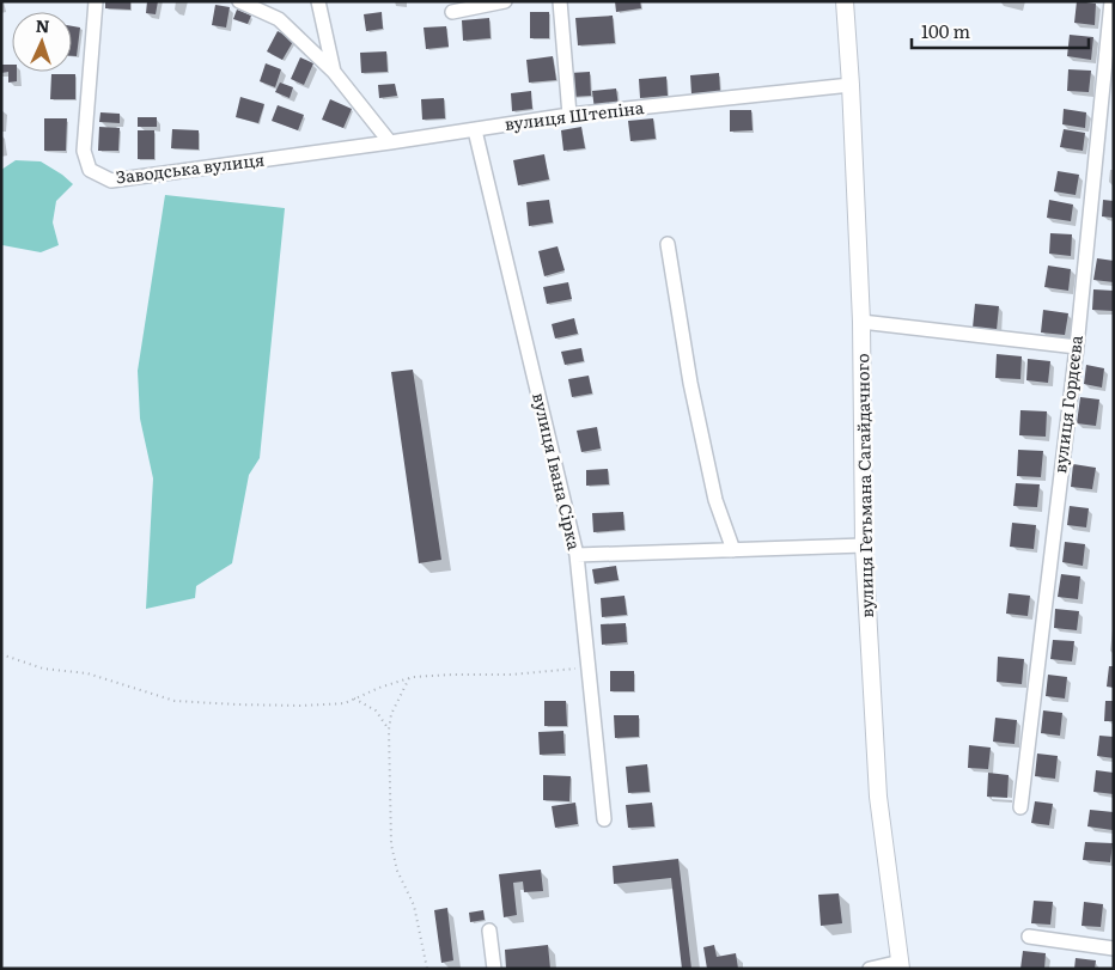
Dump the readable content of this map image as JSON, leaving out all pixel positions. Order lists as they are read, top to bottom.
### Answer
{
  "streets": {
    "main road": ["вулиця Гетьмана Сагайдачного"],
    "street": [
      "вулиця Штепіна",
      "Заводська вулиця",
      "вулиця Гордєєва",
      "вулиця Івана Сірка"
    ]
  },
  "crossings": [
    ["вулиця Штепіна", "Заводська вулиця"],
    ["вулиця Штепіна", "вулиця Івана Сірка"],
    ["вулиця Штепіна", "вулиця Гетьмана Сагайдачного"]
  ],
  "scale_bar": "100 m",
  "north": "top"
}
